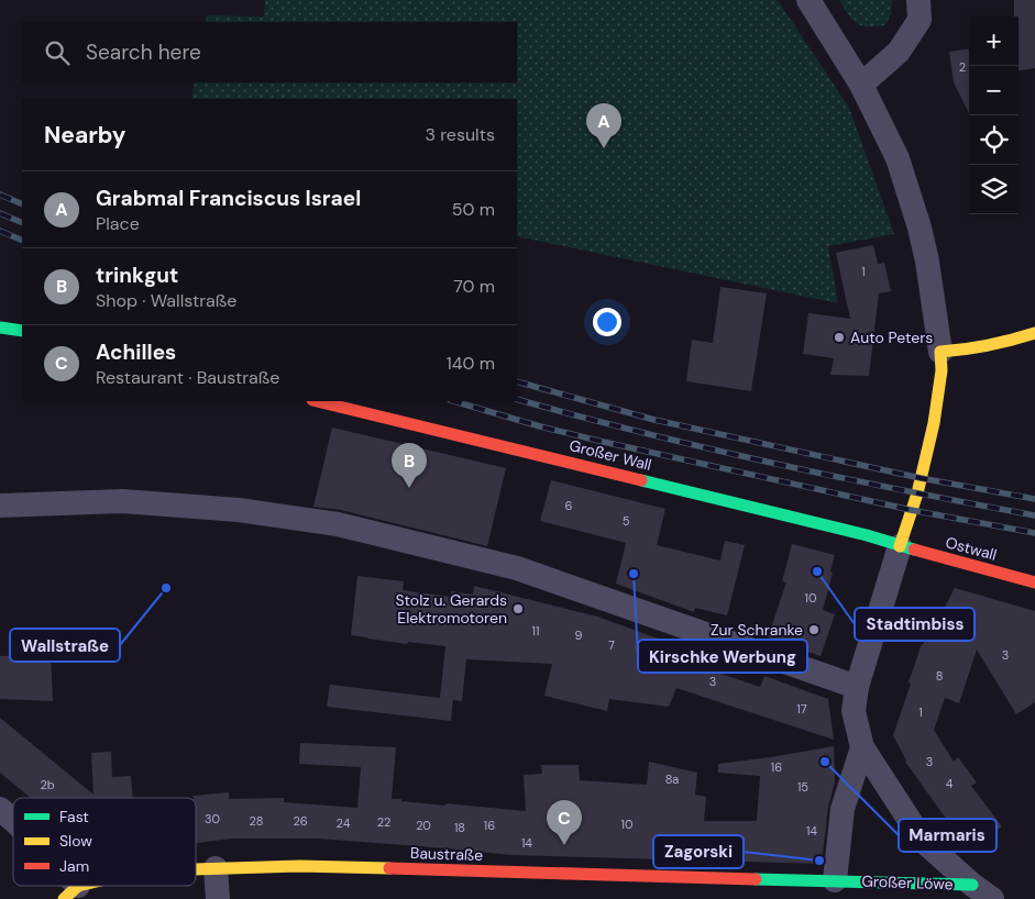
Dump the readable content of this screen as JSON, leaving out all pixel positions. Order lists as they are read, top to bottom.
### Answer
{
  "streets": {
    "street": [
      "Großer Wall",
      "Ostwall",
      "Baustraße",
      "Großer Löwe"
    ]
  },
  "crossings": [
    ["Großer Wall", "Ostwall"],
    ["Großer Wall", "Großer Löwe"],
    ["Ostwall", "Großer Löwe"],
    ["Baustraße", "Großer Löwe"]
  ],
  "places": [
    "Auto Peters",
    "Stadtimbiss",
    "Kirschke Werbung",
    "Wallstraße",
    "Stolz u. Gerards Elektromotoren",
    "Zur Schranke",
    "Marmaris",
    "Zagorski"
  ],
  "house_numbers": [
    "2",
    "1",
    "6",
    "5",
    "10",
    "11",
    "9",
    "7",
    "3",
    "8",
    "3",
    "17",
    "1",
    "3",
    "16",
    "8a",
    "4",
    "2b",
    "15",
    "30",
    "28",
    "26",
    "22",
    "24",
    "10",
    "20",
    "16",
    "18",
    "14",
    "14"
  ],
  "legend": ["Fast", "Slow", "Jam"],
  "page": {
    "map_buttons": ["+", "−"],
    "search": "Search here",
    "heading": ["Nearby", "3 results"],
    "pins": ["A", "B", "C"],
    "list": [
      {
        "mark": "A",
        "name": "Grabmal Franciscus Israel",
        "note": "Place",
        "value": "50 m"
      },
      {
        "mark": "B",
        "name": "trinkgut",
        "note": "Shop · Wallstraße",
        "value": "70 m"
      },
      {
        "mark": "C",
        "name": "Achilles",
        "note": "Restaurant · Baustraße",
        "value": "140 m"
      }
    ]
  }
}
